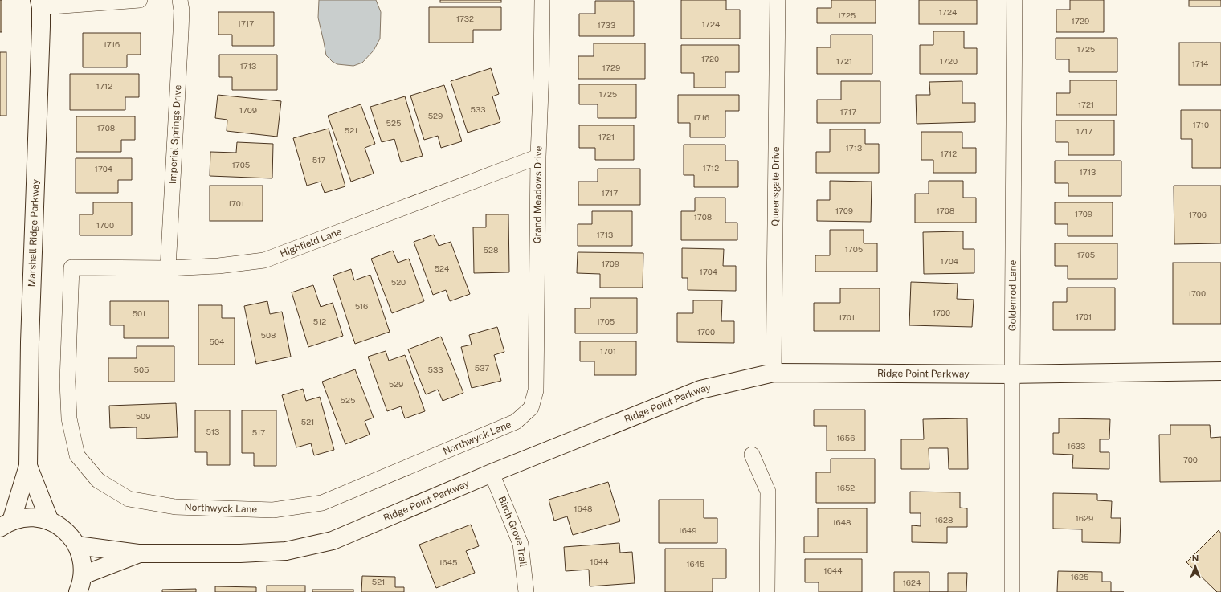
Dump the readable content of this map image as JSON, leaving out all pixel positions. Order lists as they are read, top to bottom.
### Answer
{
  "streets": {
    "street": [
      "Imperial Springs Drive",
      "Queensgate Drive",
      "Grand Meadows Drive",
      "Marshall Ridge Parkway",
      "Highfield Lane",
      "Goldenrod Lane",
      "Ridge Point Parkway",
      "Northwyck Lane",
      "Birch Grove Trail"
    ]
  },
  "crossings": [
    ["Imperial Springs Drive", "Highfield Lane"],
    ["Queensgate Drive", "Ridge Point Parkway"],
    ["Grand Meadows Drive", "Highfield Lane"],
    ["Grand Meadows Drive", "Northwyck Lane"],
    ["Highfield Lane", "Northwyck Lane"],
    ["Goldenrod Lane", "Ridge Point Parkway"],
    ["Ridge Point Parkway", "Birch Grove Trail"]
  ],
  "house_numbers": [
    "1724",
    "1725",
    "1732",
    "1729",
    "1717",
    "1724",
    "1733",
    "1716",
    "1725",
    "1720",
    "1721",
    "1720",
    "1714",
    "1713",
    "1729",
    "1712",
    "1725",
    "1721",
    "533",
    "1709",
    "1717",
    "529",
    "1716",
    "525",
    "1710",
    "1708",
    "521",
    "1717",
    "1721",
    "1713",
    "1712",
    "517",
    "1705",
    "1712",
    "1704",
    "1713",
    "1717",
    "1701",
    "1709",
    "1708",
    "1709",
    "1706",
    "1708",
    "1700",
    "1713",
    "1705",
    "528",
    "1705",
    "1704",
    "1709",
    "524",
    "1704",
    "520",
    "1700",
    "516",
    "1700",
    "501",
    "1701",
    "1701",
    "512",
    "1705",
    "1700",
    "508",
    "504",
    "1701",
    "537",
    "505",
    "533",
    "529",
    "525",
    "509",
    "521",
    "513",
    "517",
    "1656",
    "1633",
    "700",
    "1652",
    "1648",
    "1629",
    "1628",
    "1648",
    "1649",
    "1644",
    "1645",
    "1645",
    "1644",
    "1625",
    "521",
    "1624"
  ],
  "north": "top"
}
